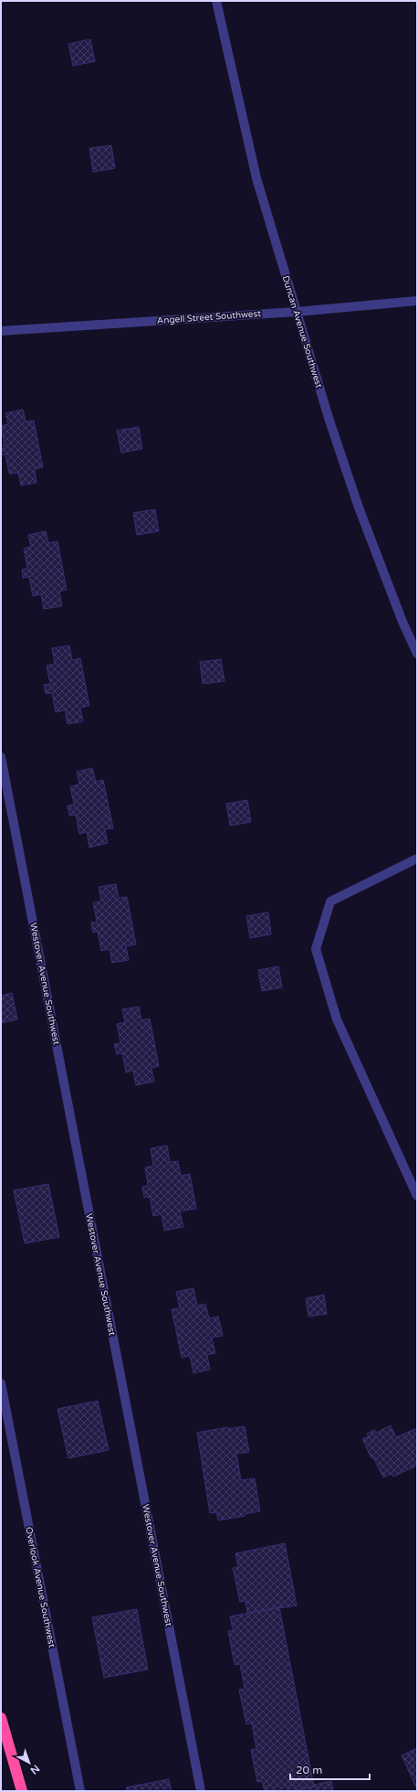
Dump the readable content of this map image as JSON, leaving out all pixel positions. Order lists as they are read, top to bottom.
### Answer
{
  "streets": {
    "street": [
      "Angell Street Southwest",
      "Duncan Avenue Southwest",
      "Westover Avenue Southwest",
      "Overlook Avenue Southwest"
    ]
  },
  "crossings": [
    ["Angell Street Southwest", "Duncan Avenue Southwest"]
  ],
  "scale_bar": "20 m",
  "north": "bottom right"
}
